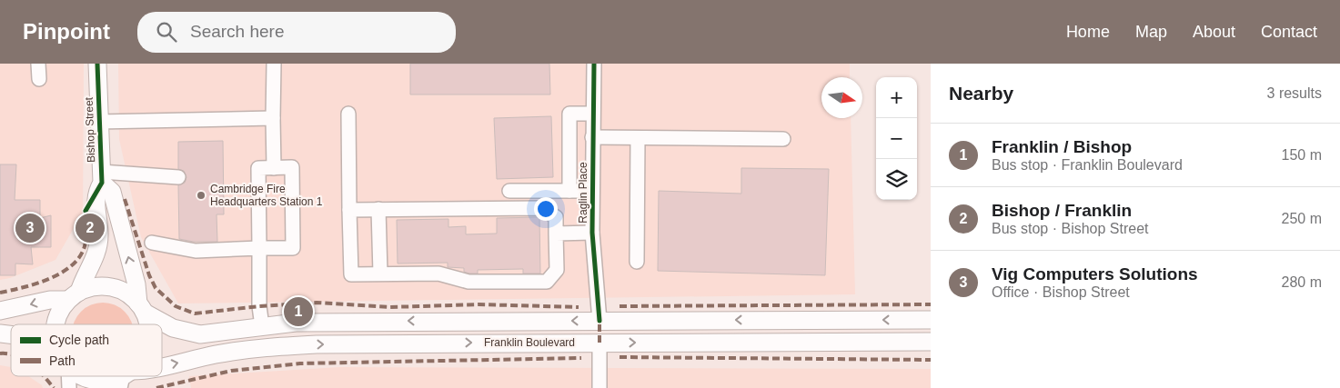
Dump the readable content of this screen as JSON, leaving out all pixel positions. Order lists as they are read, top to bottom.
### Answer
{
  "streets": {
    "main road": ["Bishop Street", "Franklin Boulevard"],
    "street": ["Raglin Place"]
  },
  "crossings": [
    ["Raglin Place", "Franklin Boulevard"]
  ],
  "places": ["Cambridge Fire Headquarters Station 1"],
  "legend": ["Cycle path", "Path"],
  "north": "right",
  "page": {
    "header": "Pinpoint",
    "search": "Search here",
    "nav": [
      "Home",
      "Map",
      "About",
      "Contact"
    ],
    "heading": ["Nearby", "3 results"],
    "map_buttons": ["+", "−"],
    "list": [
      {
        "mark": "1",
        "name": "Franklin / Bishop",
        "note": "Bus stop · Franklin Boulevard",
        "value": "150 m"
      },
      {
        "mark": "2",
        "name": "Bishop / Franklin",
        "note": "Bus stop · Bishop Street",
        "value": "250 m"
      },
      {
        "mark": "3",
        "name": "Vig Computers Solutions",
        "note": "Office · Bishop Street",
        "value": "280 m"
      }
    ],
    "pins": ["2", "3", "1"]
  }
}
